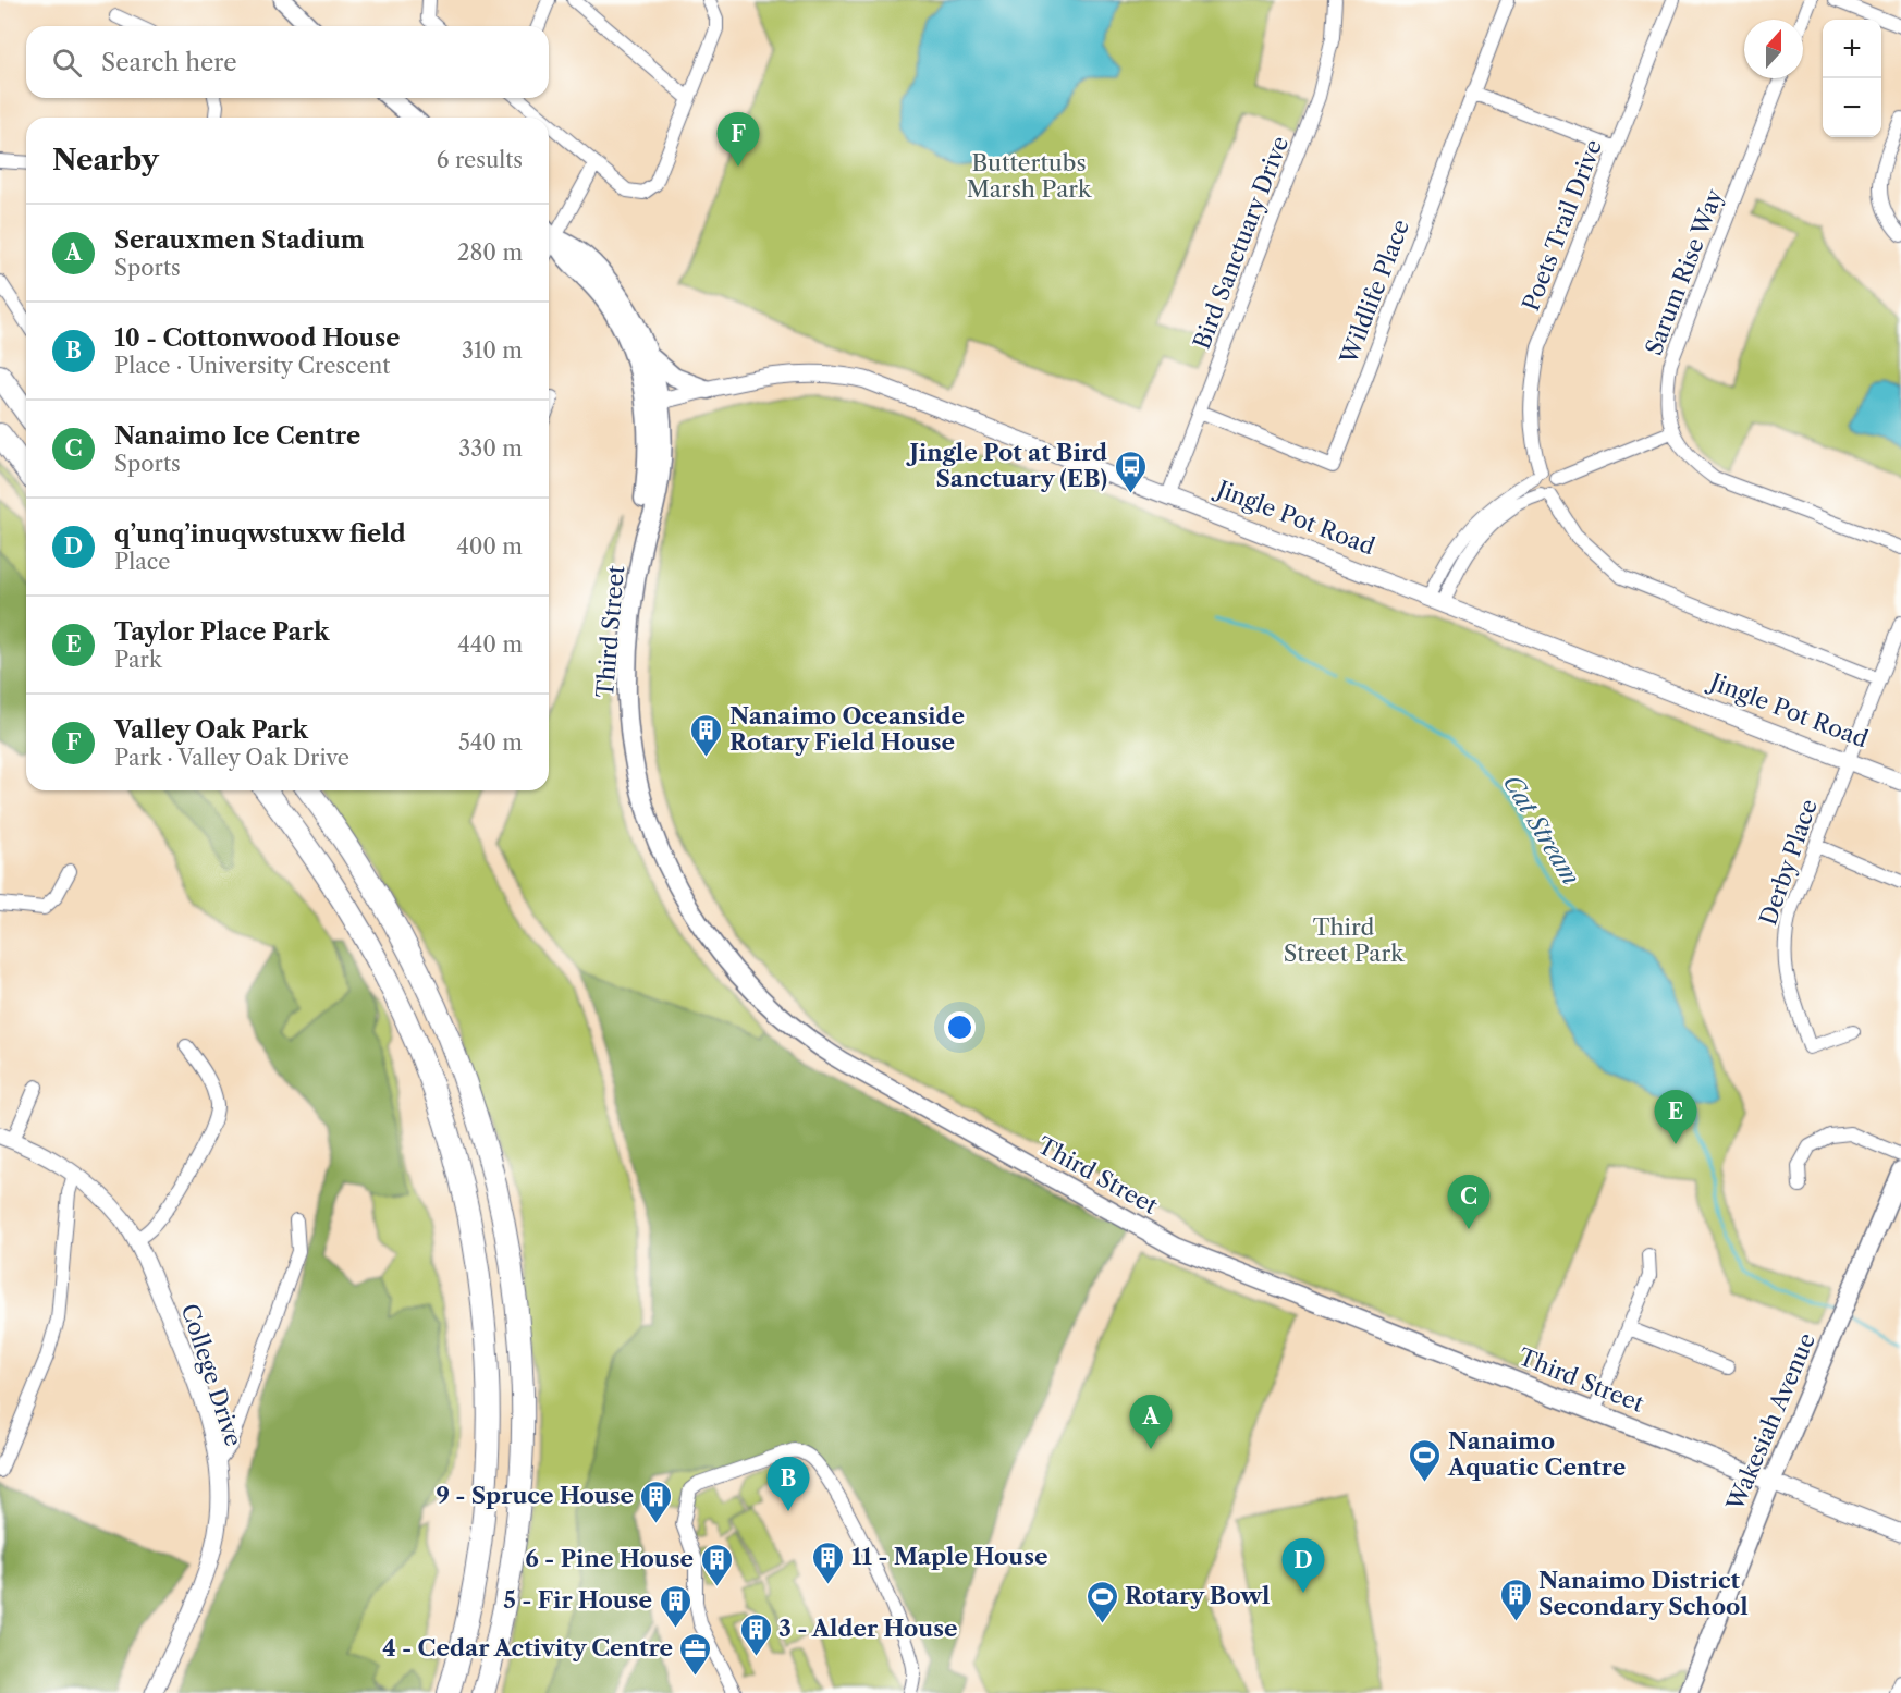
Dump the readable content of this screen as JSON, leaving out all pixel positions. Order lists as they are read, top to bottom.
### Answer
{
  "streets": {
    "main road": ["Third Street", "Wakesiah Avenue"],
    "street": [
      "Poets Trail Drive",
      "Bird Sanctuary Drive",
      "Sarum Rise Way",
      "Wildlife Place",
      "Jingle Pot Road",
      "Derby Place",
      "College Drive"
    ]
  },
  "crossings": [
    ["Bird Sanctuary Drive", "Wildlife Place"],
    ["Bird Sanctuary Drive", "Jingle Pot Road"],
    ["Jingle Pot Road", "Third Street"],
    ["Jingle Pot Road", "Derby Place"],
    ["Third Street", "Wakesiah Avenue"]
  ],
  "water": ["Cat Stream"],
  "parks": ["Buttertubs Marsh Park", "Third Street Park"],
  "places": {
    "bus stop": ["Jingle Pot at Bird Sanctuary (EB)"],
    "building": [
      "Nanaimo Oceanside Rotary Field House",
      "9 - Spruce House",
      "11 - Maple House",
      "6 - Pine House",
      "Nanaimo District Secondary School",
      "5 - Fir House",
      "3 - Alder House"
    ],
    "sports": ["Nanaimo Aquatic Centre", "Rotary Bowl"],
    "office": ["4 - Cedar Activity Centre"]
  },
  "north": "top",
  "page": {
    "map_buttons": ["+", "−"],
    "search": "Search here",
    "pins": [
      "F",
      "E",
      "C",
      "A",
      "B",
      "D"
    ],
    "heading": ["Nearby", "6 results"],
    "list": [
      {
        "mark": "A",
        "name": "Serauxmen Stadium",
        "note": "Sports",
        "value": "280 m"
      },
      {
        "mark": "B",
        "name": "10 - Cottonwood House",
        "note": "Place · University Crescent",
        "value": "310 m"
      },
      {
        "mark": "C",
        "name": "Nanaimo Ice Centre",
        "note": "Sports",
        "value": "330 m"
      },
      {
        "mark": "D",
        "name": "q’unq’inuqwstuxw field",
        "note": "Place",
        "value": "400 m"
      },
      {
        "mark": "E",
        "name": "Taylor Place Park",
        "note": "Park",
        "value": "440 m"
      },
      {
        "mark": "F",
        "name": "Valley Oak Park",
        "note": "Park · Valley Oak Drive",
        "value": "540 m"
      }
    ]
  }
}
